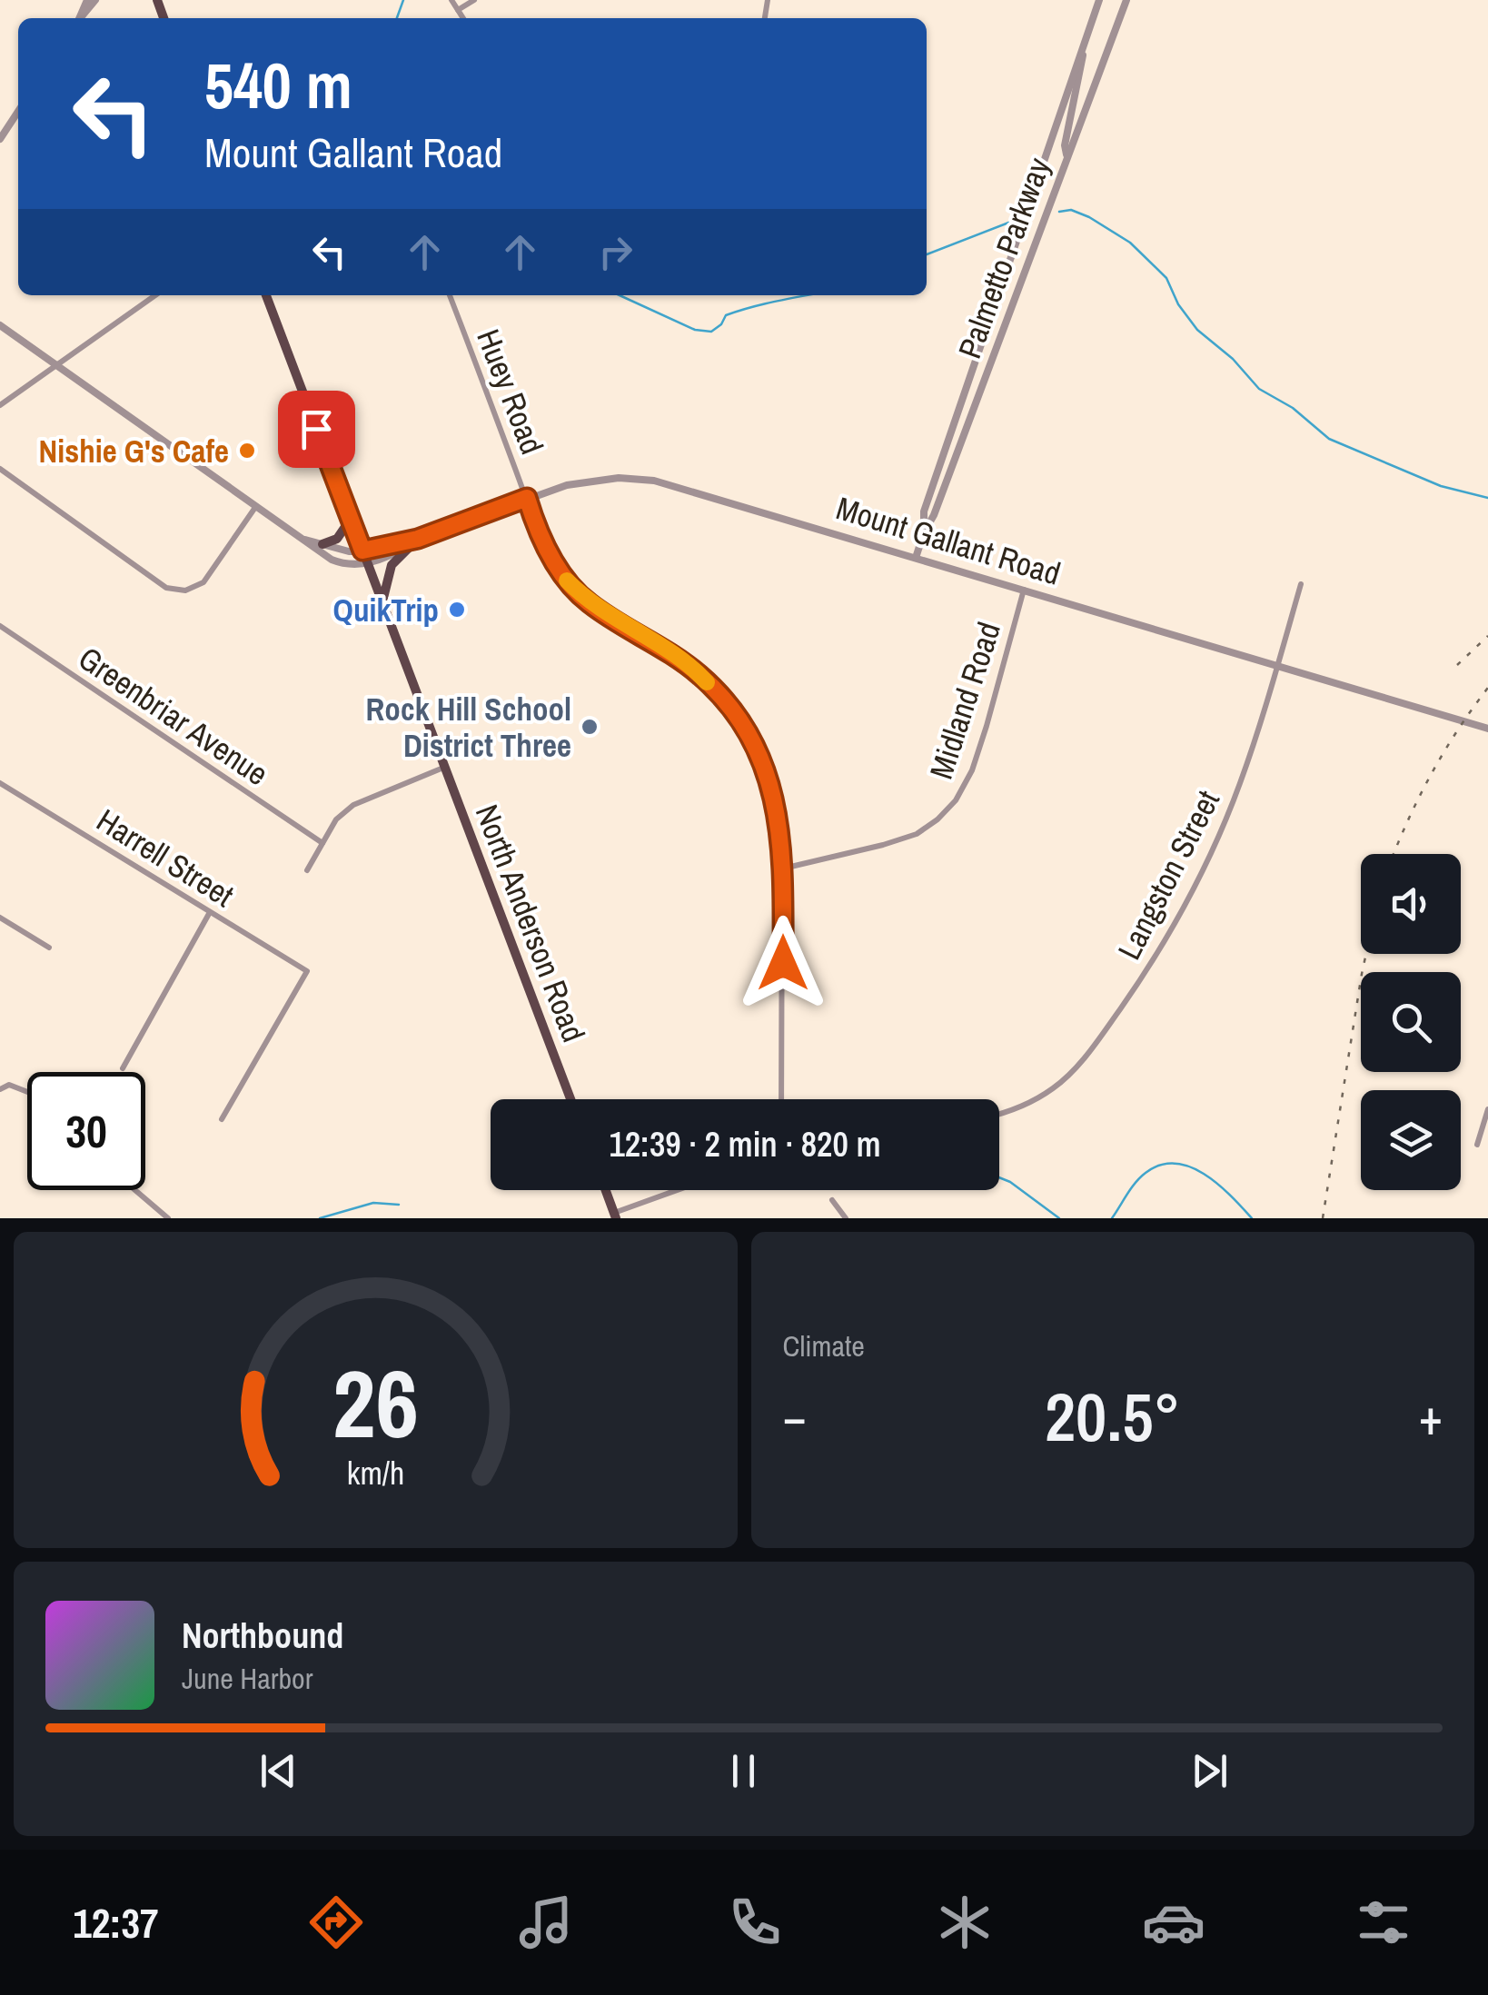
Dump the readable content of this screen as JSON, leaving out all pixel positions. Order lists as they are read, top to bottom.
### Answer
{
  "streets": {
    "main road": ["North Anderson Road"],
    "street": [
      "Palmetto Parkway",
      "Huey Road",
      "Mount Gallant Road",
      "Midland Road",
      "Greenbriar Avenue",
      "Harrell Street",
      "Langston Street"
    ]
  },
  "crossings": [
    ["Palmetto Parkway", "Mount Gallant Road"],
    ["Huey Road", "Mount Gallant Road"],
    ["Huey Road", "Midland Road"],
    ["Mount Gallant Road", "Midland Road"],
    ["Mount Gallant Road", "Langston Street"],
    ["Mount Gallant Road", "North Anderson Road"]
  ],
  "places": ["Nishie G's Cafe", "QuikTrip", "Rock Hill School District Three"],
  "page": {
    "turn": ["540 m", "Mount Gallant Road"],
    "limit": "30",
    "trip": "12:39 · 2 min · 820 m",
    "tile": "Climate",
    "heat": ["−", "20.5°", "+"],
    "song": ["Northbound", "June Harbor"],
    "tabs": "12:37",
    "gauge": ["26", "km/h"]
  }
}
